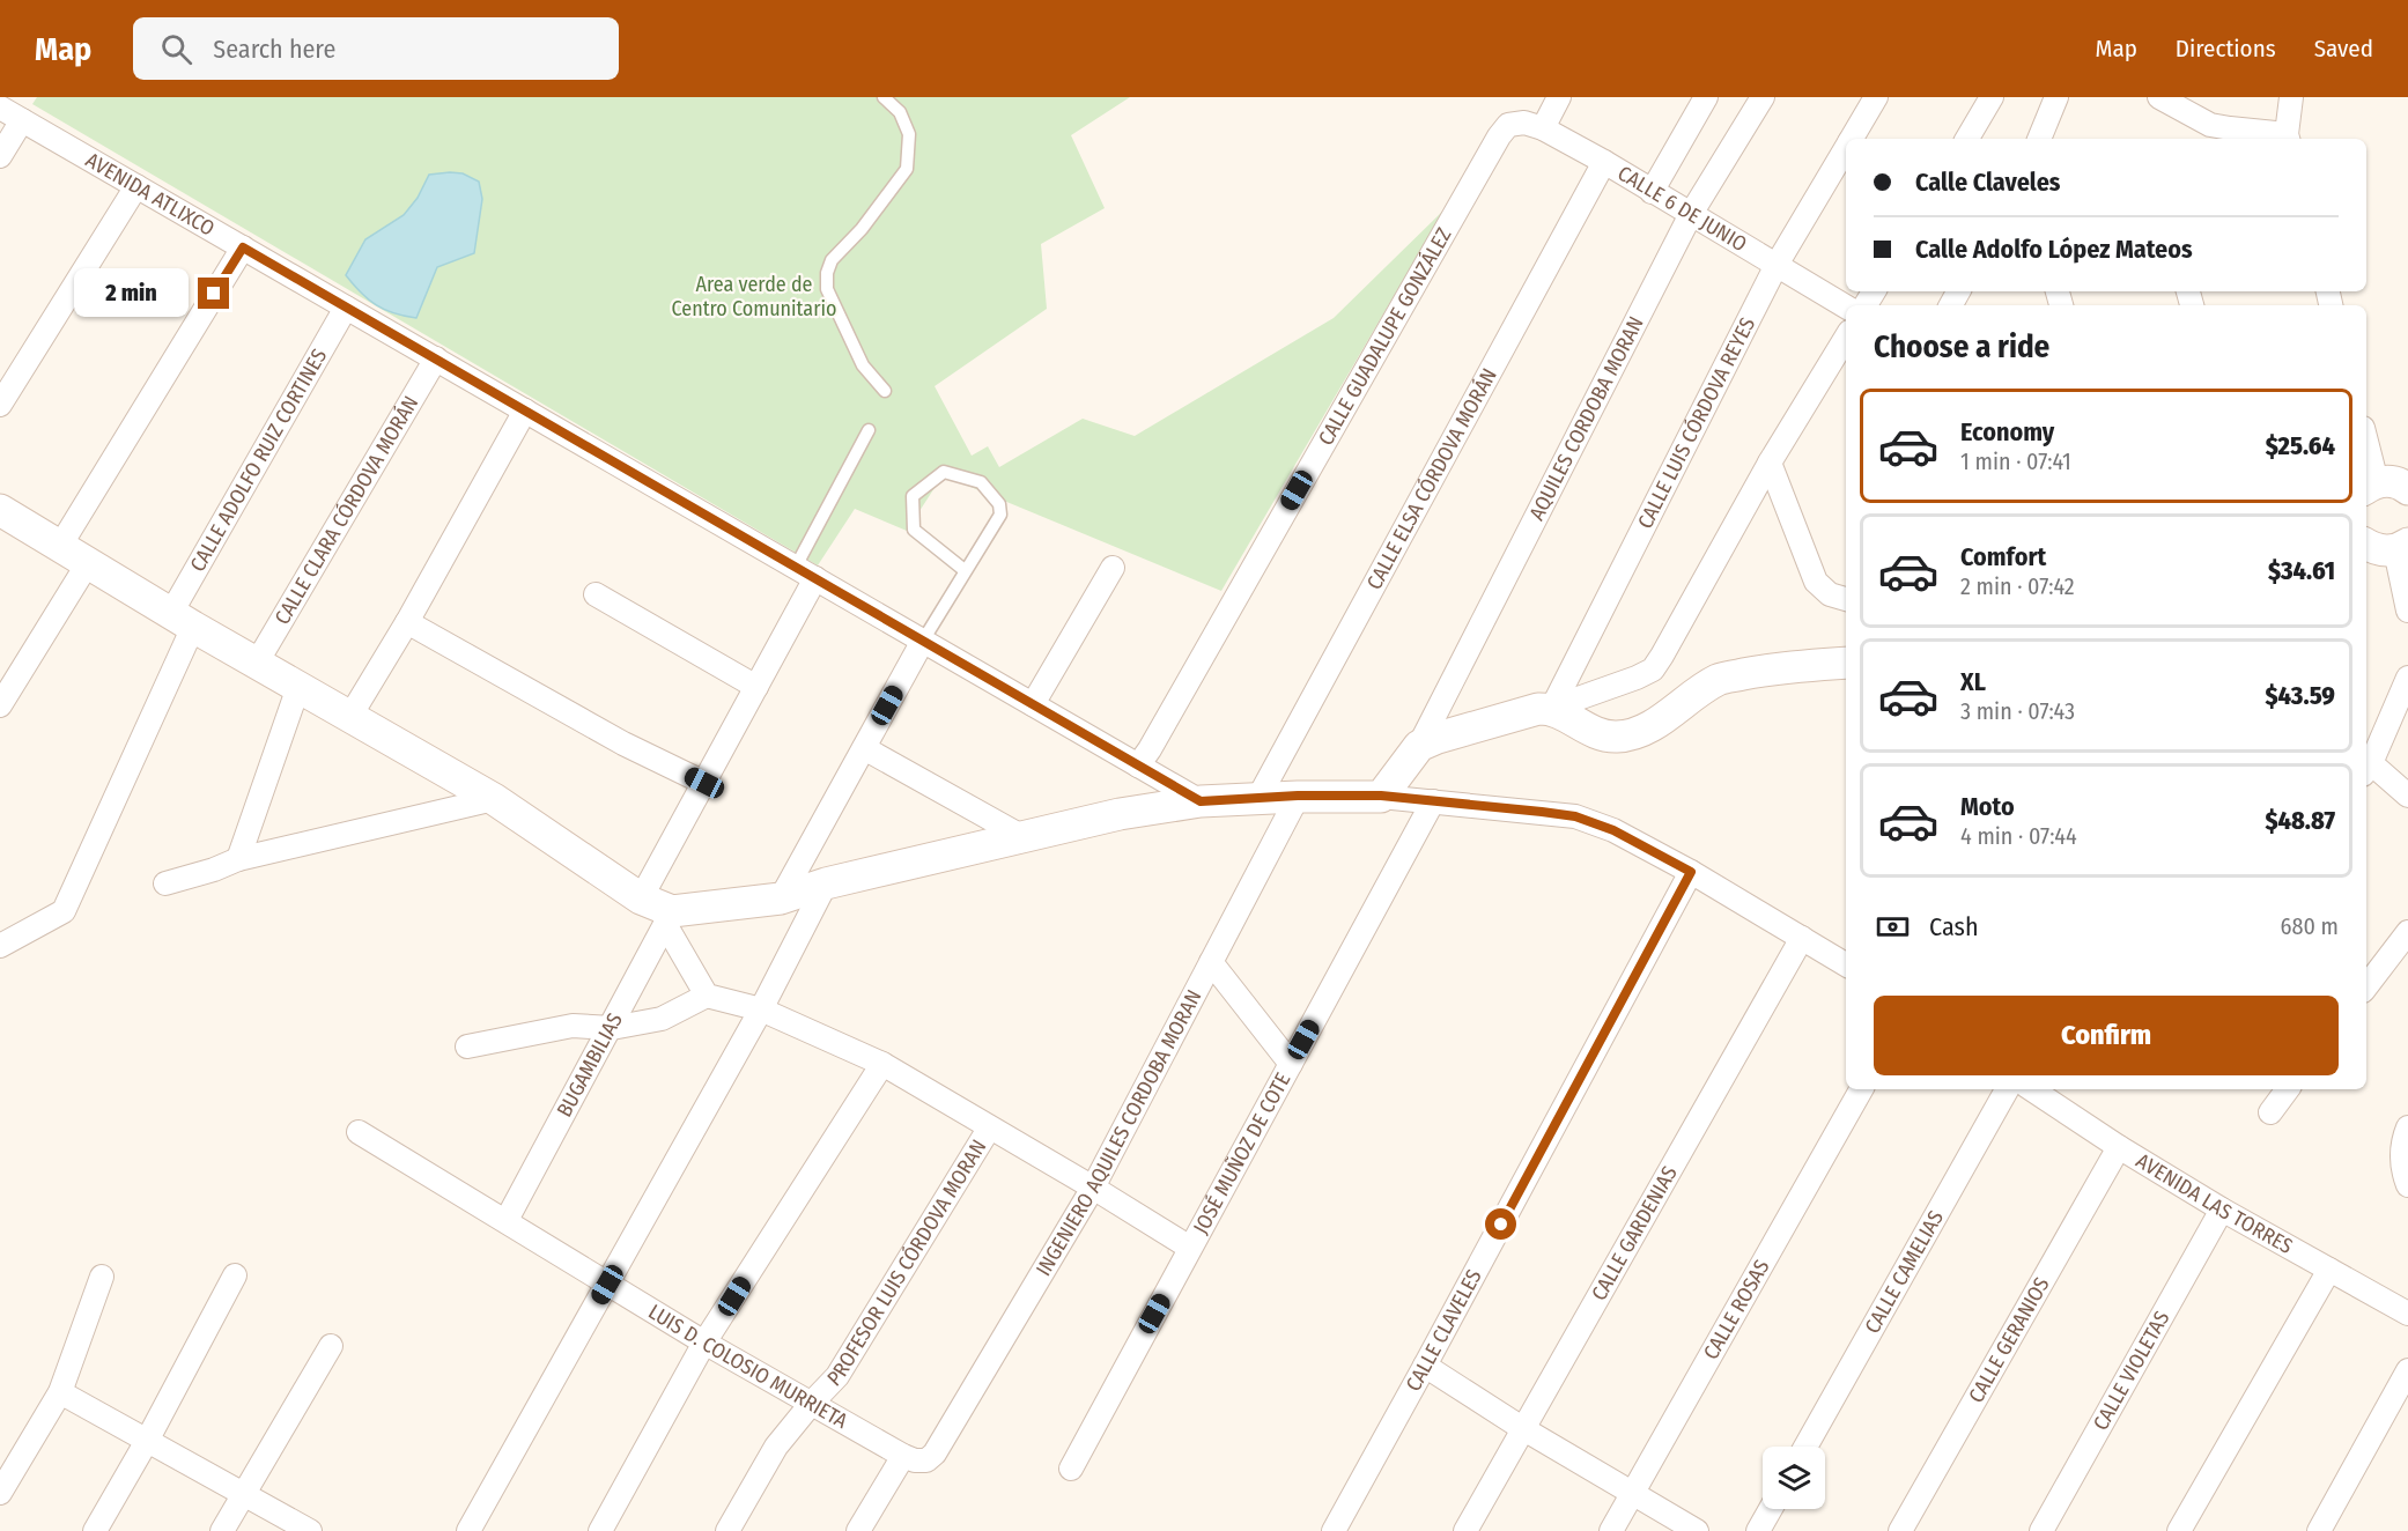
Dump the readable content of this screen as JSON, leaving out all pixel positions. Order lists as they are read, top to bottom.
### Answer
{
  "streets": {
    "street": [
      "AVENIDA ATLIXCO",
      "CALLE 6 DE JUNIO",
      "CALLE GUADALUPE GONZÁLEZ",
      "AQUILES CORDOBA MORAN",
      "CALLE LUIS CÓRDOVA REYES",
      "CALLE ADOLFO RUIZ CORTINES",
      "CALLE ELSA CÓRDOVA MORÁN",
      "CALLE CLARA CÓRDOVA MORÁN",
      "BUGAMBILIAS",
      "INGENIERO AQUILES CORDOBA MORAN",
      "JOSÉ MUÑOZ DE COTE",
      "AVENIDA LAS TORRES",
      "CALLE GARDENIAS",
      "PROFESOR LUIS CÓRDOVA MORAN",
      "CALLE CAMELIAS",
      "CALLE ROSAS",
      "CALLE CLAVELES",
      "CALLE GERANIOS",
      "LUIS D. COLOSIO MURRIETA",
      "CALLE VIOLETAS"
    ]
  },
  "crossings": [
    ["AVENIDA ATLIXCO", "CALLE GUADALUPE GONZÁLEZ"],
    ["AVENIDA ATLIXCO", "CALLE ADOLFO RUIZ CORTINES"],
    ["AVENIDA ATLIXCO", "CALLE CLARA CÓRDOVA MORÁN"],
    ["CALLE 6 DE JUNIO", "CALLE GUADALUPE GONZÁLEZ"],
    ["CALLE 6 DE JUNIO", "AQUILES CORDOBA MORAN"],
    ["CALLE 6 DE JUNIO", "CALLE LUIS CÓRDOVA REYES"],
    ["CALLE 6 DE JUNIO", "CALLE ELSA CÓRDOVA MORÁN"],
    ["BUGAMBILIAS", "LUIS D. COLOSIO MURRIETA"],
    ["INGENIERO AQUILES CORDOBA MORAN", "LUIS D. COLOSIO MURRIETA"],
    ["AVENIDA LAS TORRES", "CALLE GERANIOS"],
    ["AVENIDA LAS TORRES", "CALLE VIOLETAS"],
    ["PROFESOR LUIS CÓRDOVA MORAN", "LUIS D. COLOSIO MURRIETA"]
  ],
  "parks": ["Area verde de Centro Comunitario"],
  "page": {
    "header": "Map",
    "search": "Search here",
    "nav": ["Map", "Directions", "Saved"],
    "banner": ["Calle Claveles", "Calle Adolfo López Mateos"],
    "bubble": "2 min",
    "heading": "Choose a ride",
    "list": [
      {
        "name": "Economy",
        "note": "1 min · 07:41",
        "value": "$25.64"
      },
      {
        "name": "Comfort",
        "note": "2 min · 07:42",
        "value": "$34.61"
      },
      {
        "name": "XL",
        "note": "3 min · 07:43",
        "value": "$43.59"
      },
      {
        "name": "Moto",
        "note": "4 min · 07:44",
        "value": "$48.87"
      }
    ],
    "pay": ["Cash", "680 m"],
    "buttons": "Confirm"
  }
}
